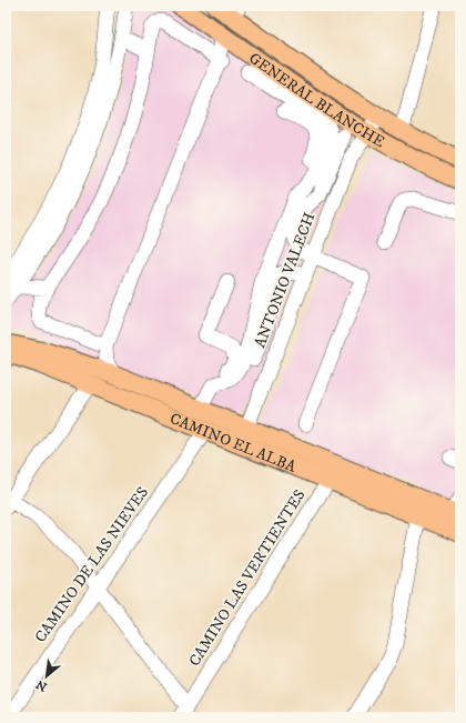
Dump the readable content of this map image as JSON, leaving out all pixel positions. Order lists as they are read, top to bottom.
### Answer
{
  "streets": {
    "main road": ["GENERAL BLANCHE", "CAMINO EL ALBA"],
    "street": ["ANTONIO VALECH", "CAMINO DE LAS NIEVES", "CAMINO LAS VERTIENTES"]
  },
  "crossings": [
    ["GENERAL BLANCHE", "ANTONIO VALECH"],
    ["ANTONIO VALECH", "CAMINO EL ALBA"],
    ["CAMINO EL ALBA", "CAMINO DE LAS NIEVES"],
    ["CAMINO EL ALBA", "CAMINO LAS VERTIENTES"]
  ],
  "north": "bottom left"
}
